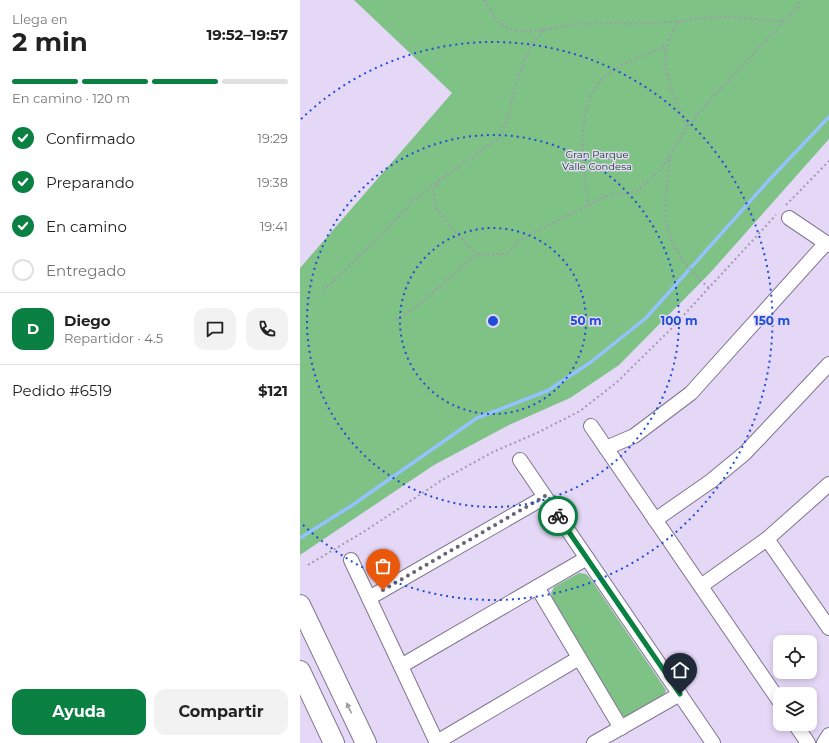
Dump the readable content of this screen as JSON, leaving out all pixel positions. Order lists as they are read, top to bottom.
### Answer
{
  "parks": ["Gran Parque Valle Condesa"],
  "page": {
    "heading": ["2 min", "Llega en", "19:52–19:57"],
    "panel": [
      "Diego",
      "Repartidor · 4.5",
      "Pedido #6519",
      "$121"
    ],
    "bar": "En camino · 120 m",
    "list": [
      ["Confirmado", "19:29"],
      ["Preparando", "19:38"],
      ["En camino", "19:41"],
      "Entregado"
    ],
    "round": "D",
    "buttons": ["Ayuda", "Compartir"]
  },
  "rings": ["50 m", "100 m", "150 m"]
}
